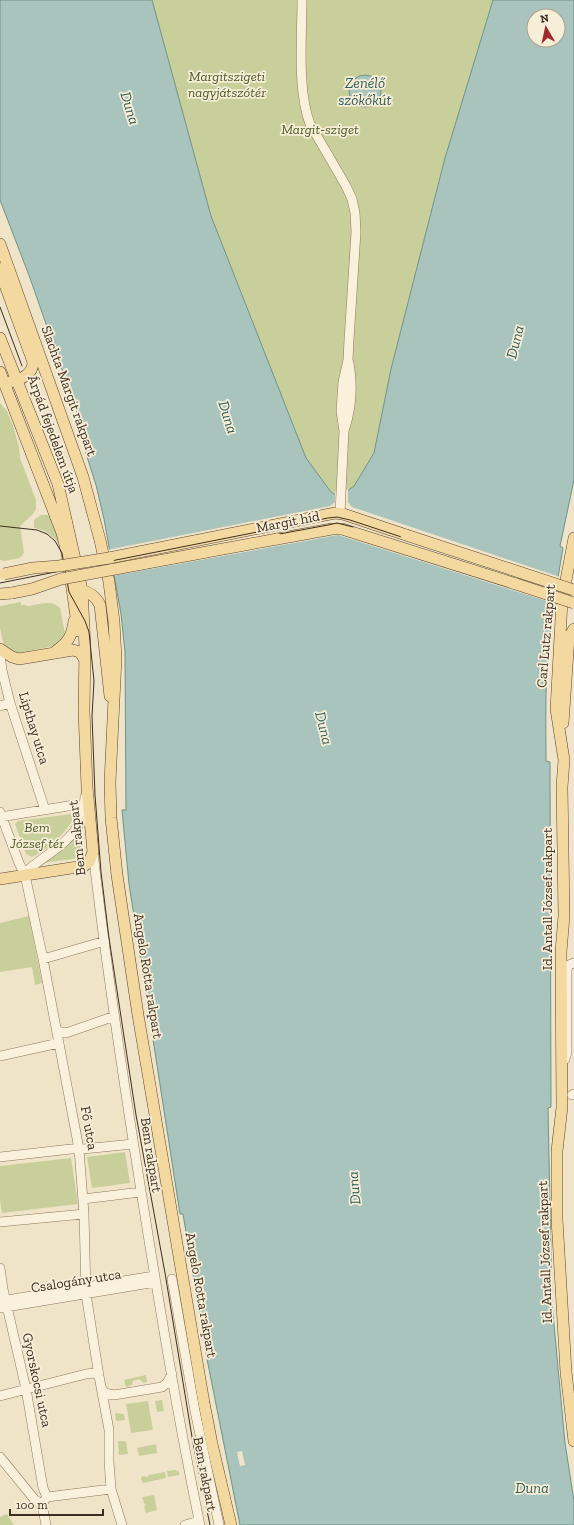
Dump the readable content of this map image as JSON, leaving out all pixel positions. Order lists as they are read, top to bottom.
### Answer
{
  "streets": {
    "main road": [
      "Slachta Margit rakpart",
      "Árpád fejedelem útja",
      "Margit híd",
      "Carl Lutz rakpart",
      "Bem rakpart",
      "Id. Antall József rakpart",
      "Angelo Rotta rakpart"
    ],
    "street": [
      "Lipthay utca",
      "Fő utca",
      "Csalogány utca",
      "Gyorskocsi utca"
    ]
  },
  "crossings": [
    ["Slachta Margit rakpart", "Angelo Rotta rakpart"],
    ["Árpád fejedelem útja", "Bem rakpart"],
    ["Carl Lutz rakpart", "Id. Antall József rakpart"],
    ["Bem rakpart", "Csalogány utca"],
    ["Fő utca", "Csalogány utca"],
    ["Csalogány utca", "Gyorskocsi utca"]
  ],
  "water": ["Zenélő szökőkút", "Duna"],
  "parks": ["Margitszigeti nagyjátszótér", "Margit-sziget", "Bem József tér"],
  "scale_bar": "100 m",
  "north": "top"
}
